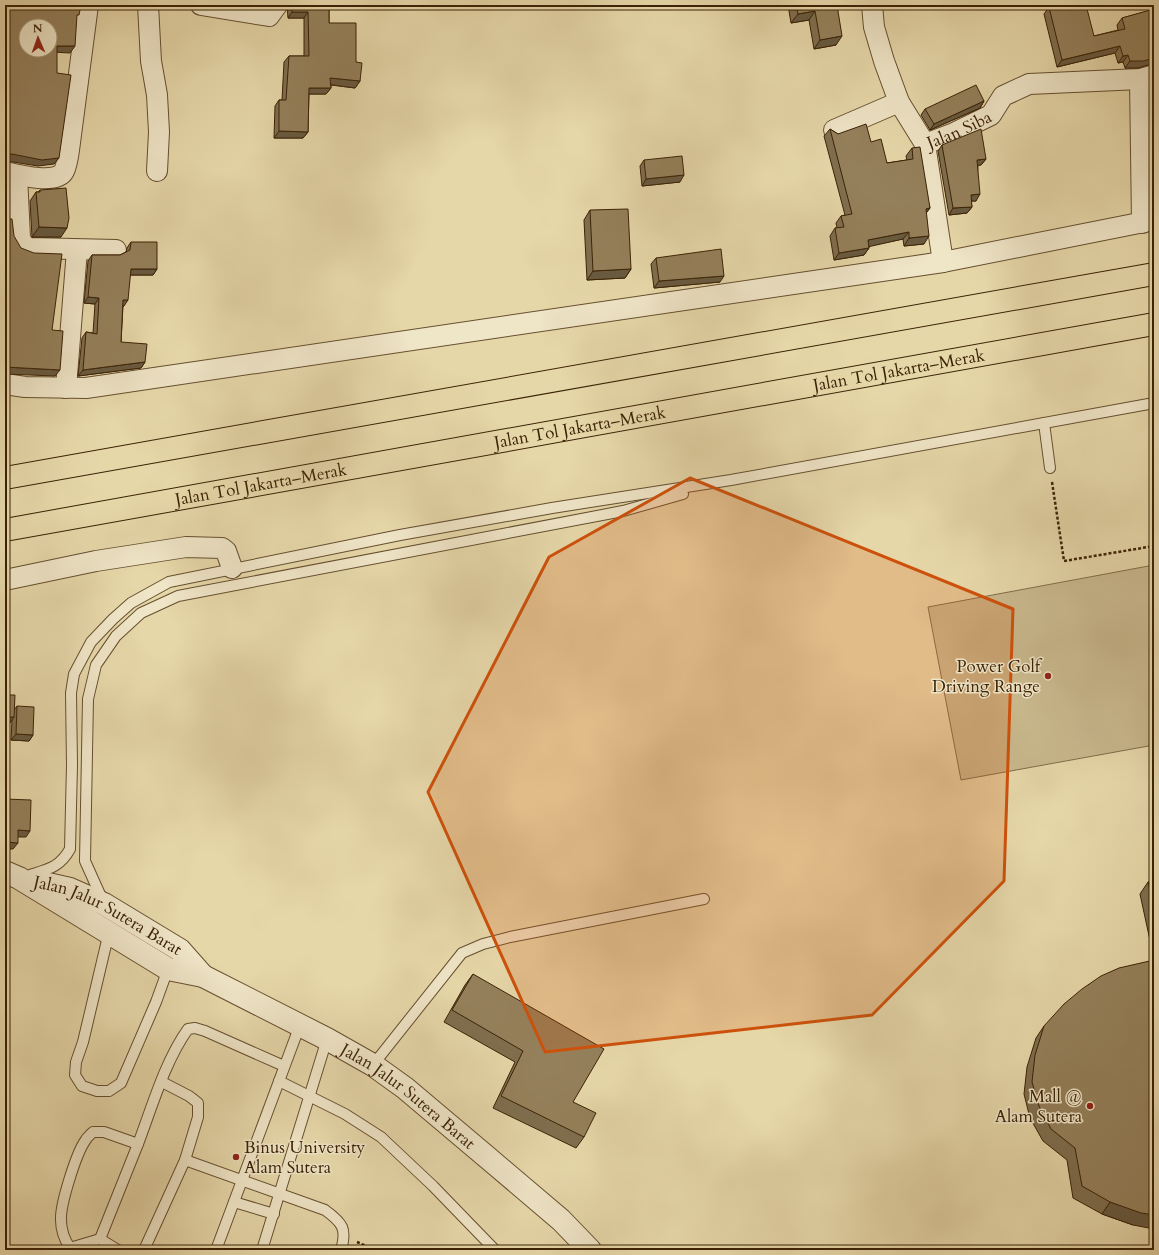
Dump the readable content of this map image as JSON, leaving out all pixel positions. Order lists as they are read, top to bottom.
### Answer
{
  "streets": {
    "highway": ["Jalan Tol Jakarta–Merak"],
    "street": ["Jalan Siba", "Jalan Jalur Sutera Barat"]
  },
  "places": ["Power Golf Driving Range", "Mall @ Alam Sutera", "Binus University Alam Sutera"],
  "north": "top"
}
